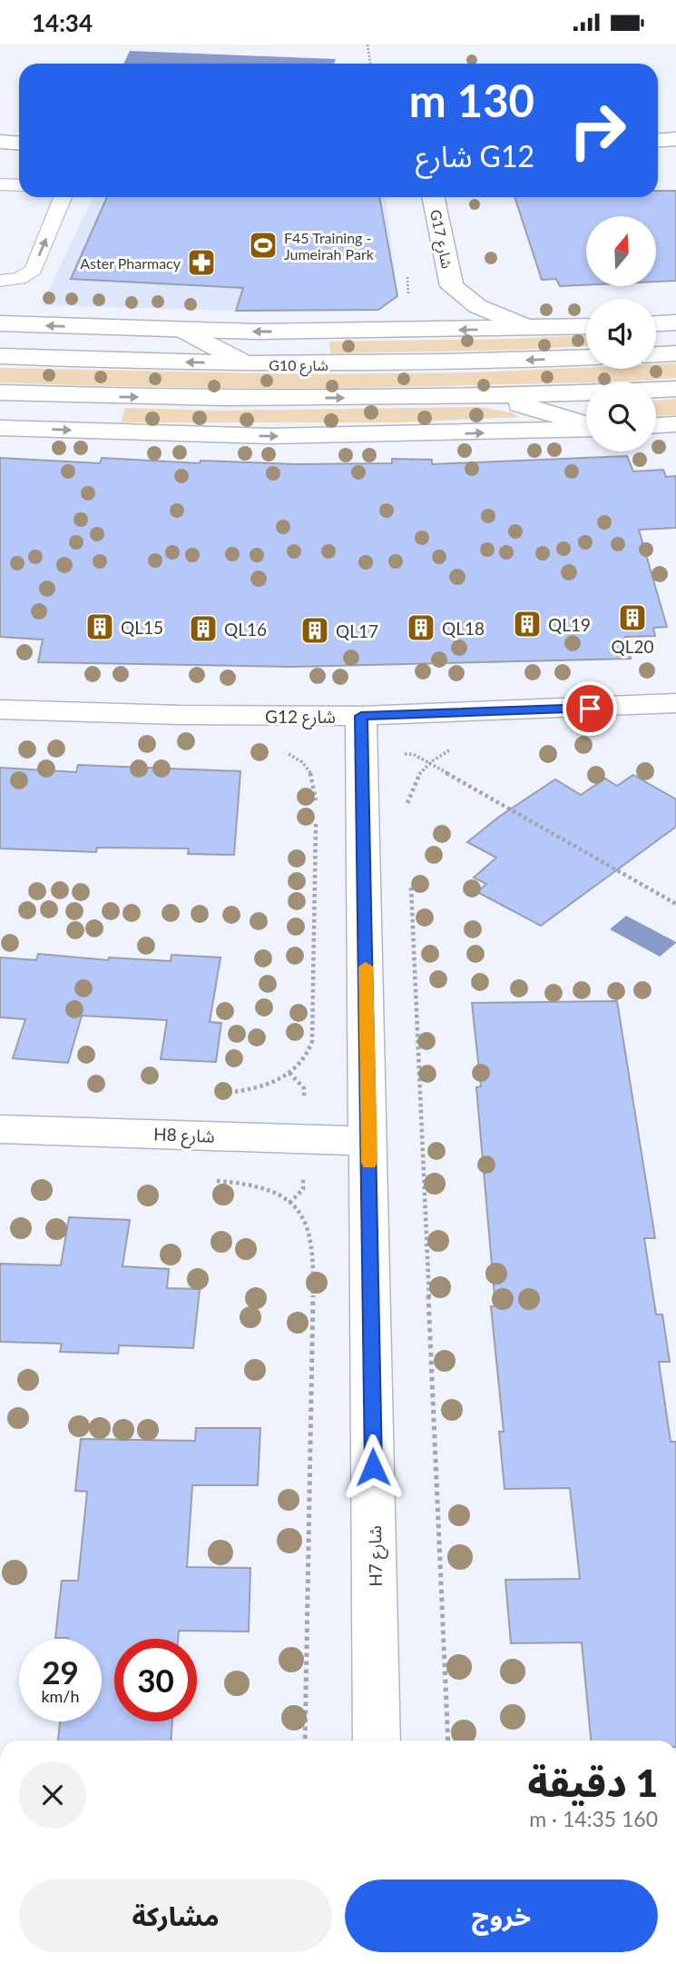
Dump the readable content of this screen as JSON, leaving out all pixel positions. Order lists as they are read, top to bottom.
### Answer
{
  "streets": {
    "street": [
      "G17 شارع",
      "G10 شارع",
      "G12 شارع",
      "H8 شارع",
      "H7 شارع"
    ]
  },
  "crossings": [
    ["G17 شارع", "G10 شارع"],
    ["G12 شارع", "H7 شارع"],
    ["H8 شارع", "H7 شارع"]
  ],
  "places": {
    "sports": ["F45 Training - Jumeirah Park"],
    "pharmacy": ["Aster Pharmacy"],
    "building": [
      "QL20",
      "QL19",
      "QL15",
      "QL18",
      "QL16",
      "QL17"
    ]
  },
  "north": "top",
  "page": {
    "status": "14:34",
    "turn": ["130 m", "G12 شارع"],
    "speed": "29 km/h",
    "limit": "30",
    "heading": ["1 دقيقة", "160 m · 14:35"],
    "buttons": ["خروج", "مشاركة"]
  }
}
